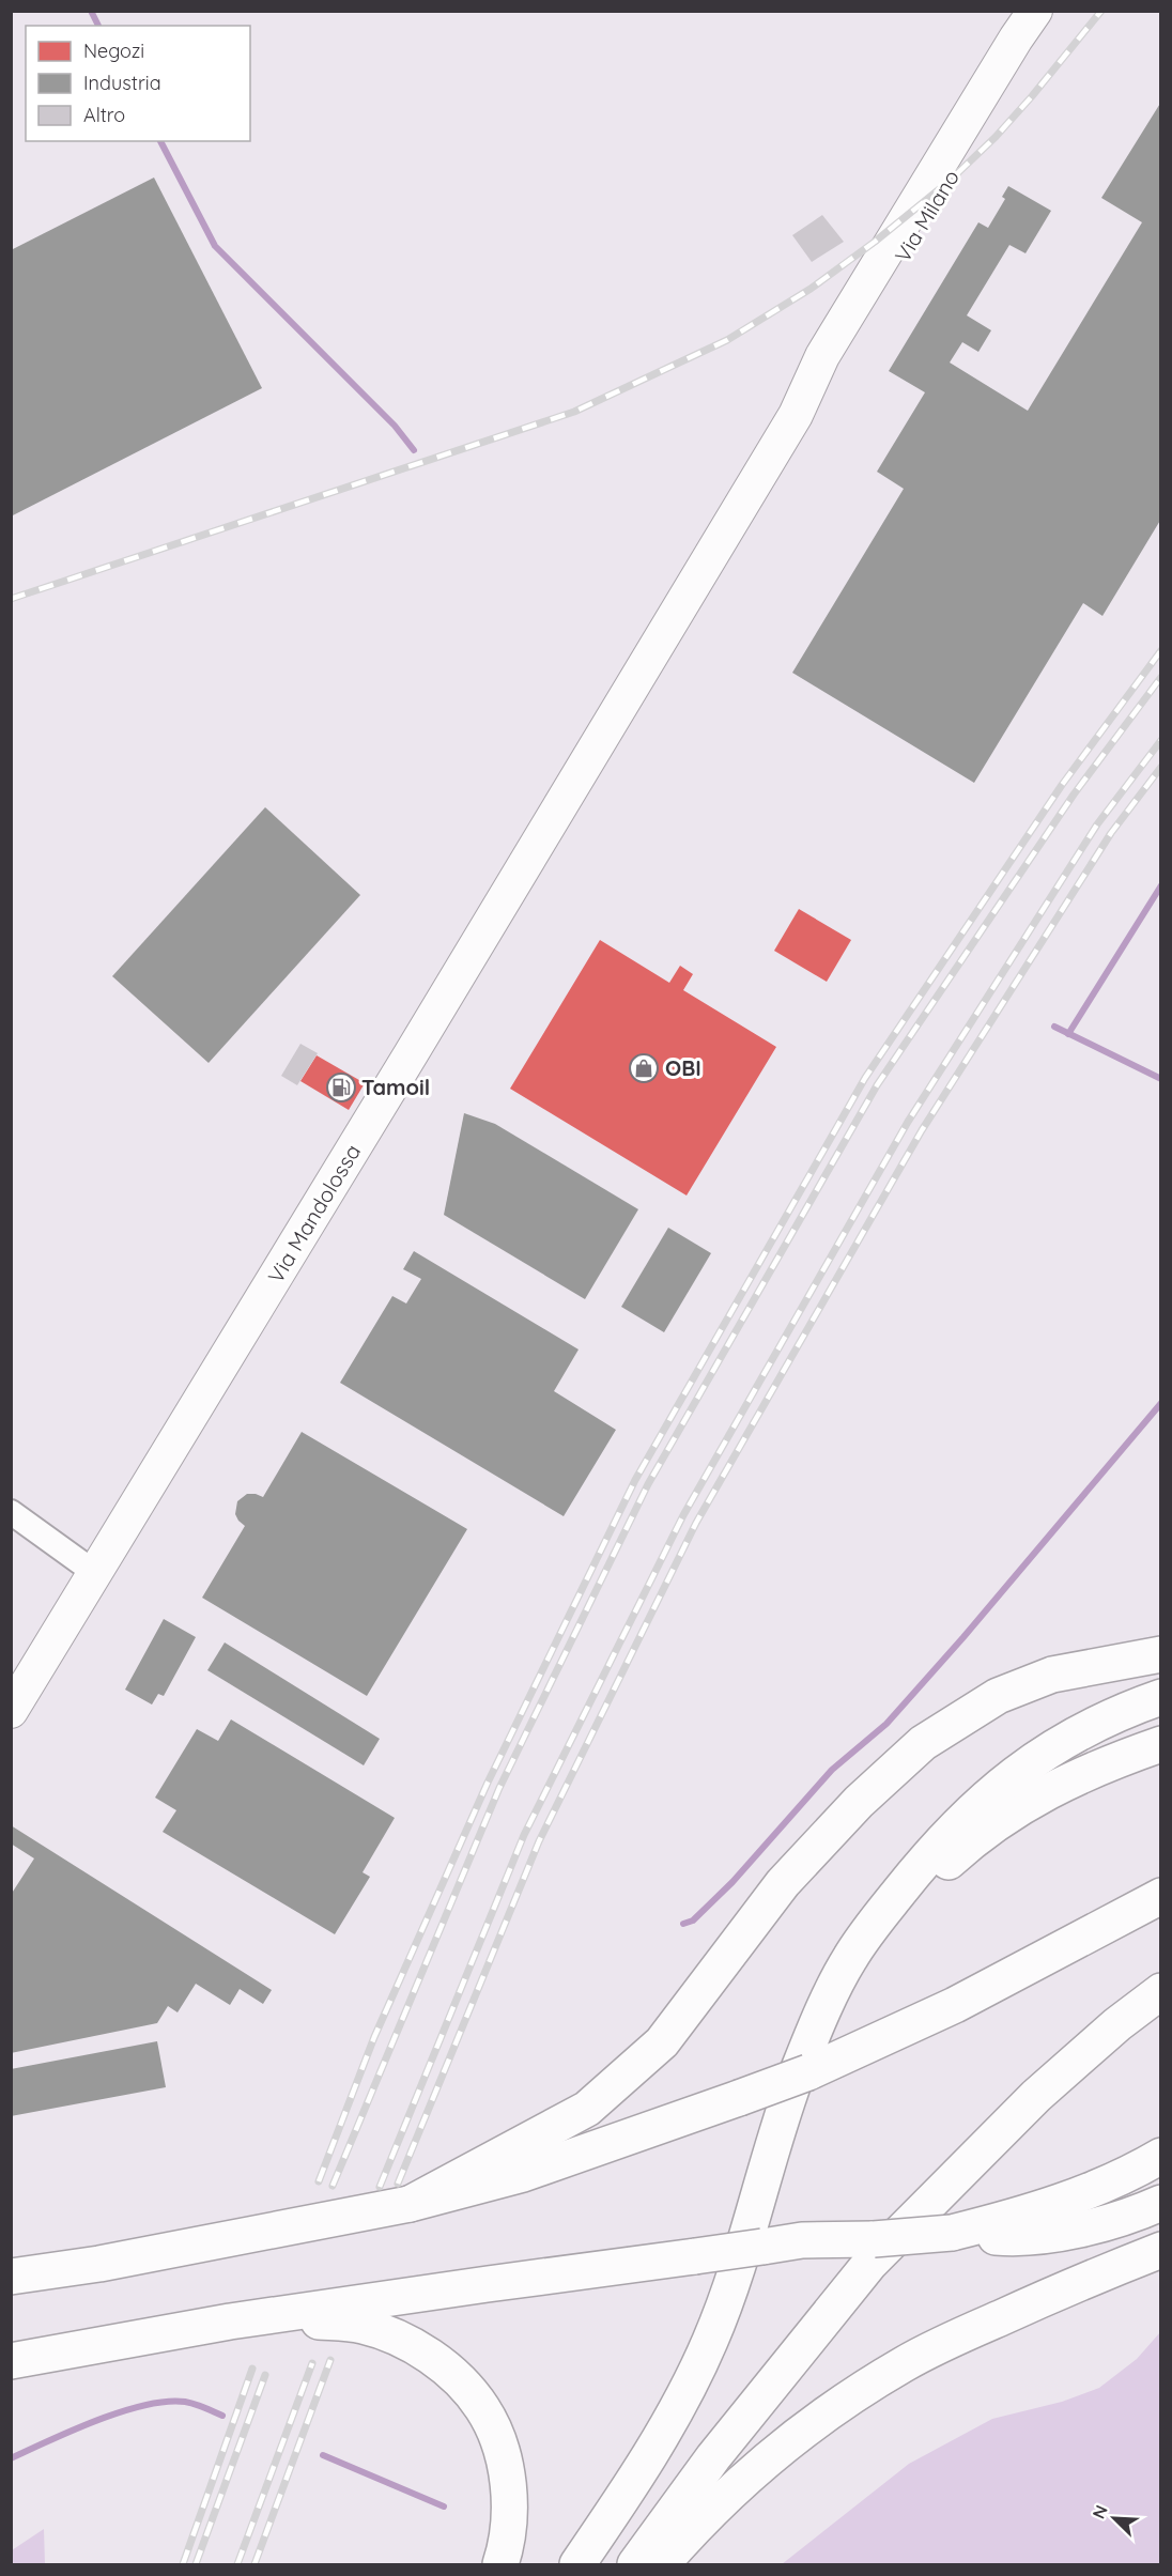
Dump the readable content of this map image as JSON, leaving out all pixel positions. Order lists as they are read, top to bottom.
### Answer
{
  "streets": {
    "main road": ["Via Milano", "Via Mandolossa"]
  },
  "crossings": [
    ["Via Milano", "Via Mandolossa"]
  ],
  "places": {
    "shop": ["OBI"],
    "fuel station": ["Tamoil"]
  },
  "legend": ["Negozi", "Industria", "Altro"],
  "north": "top left"
}
